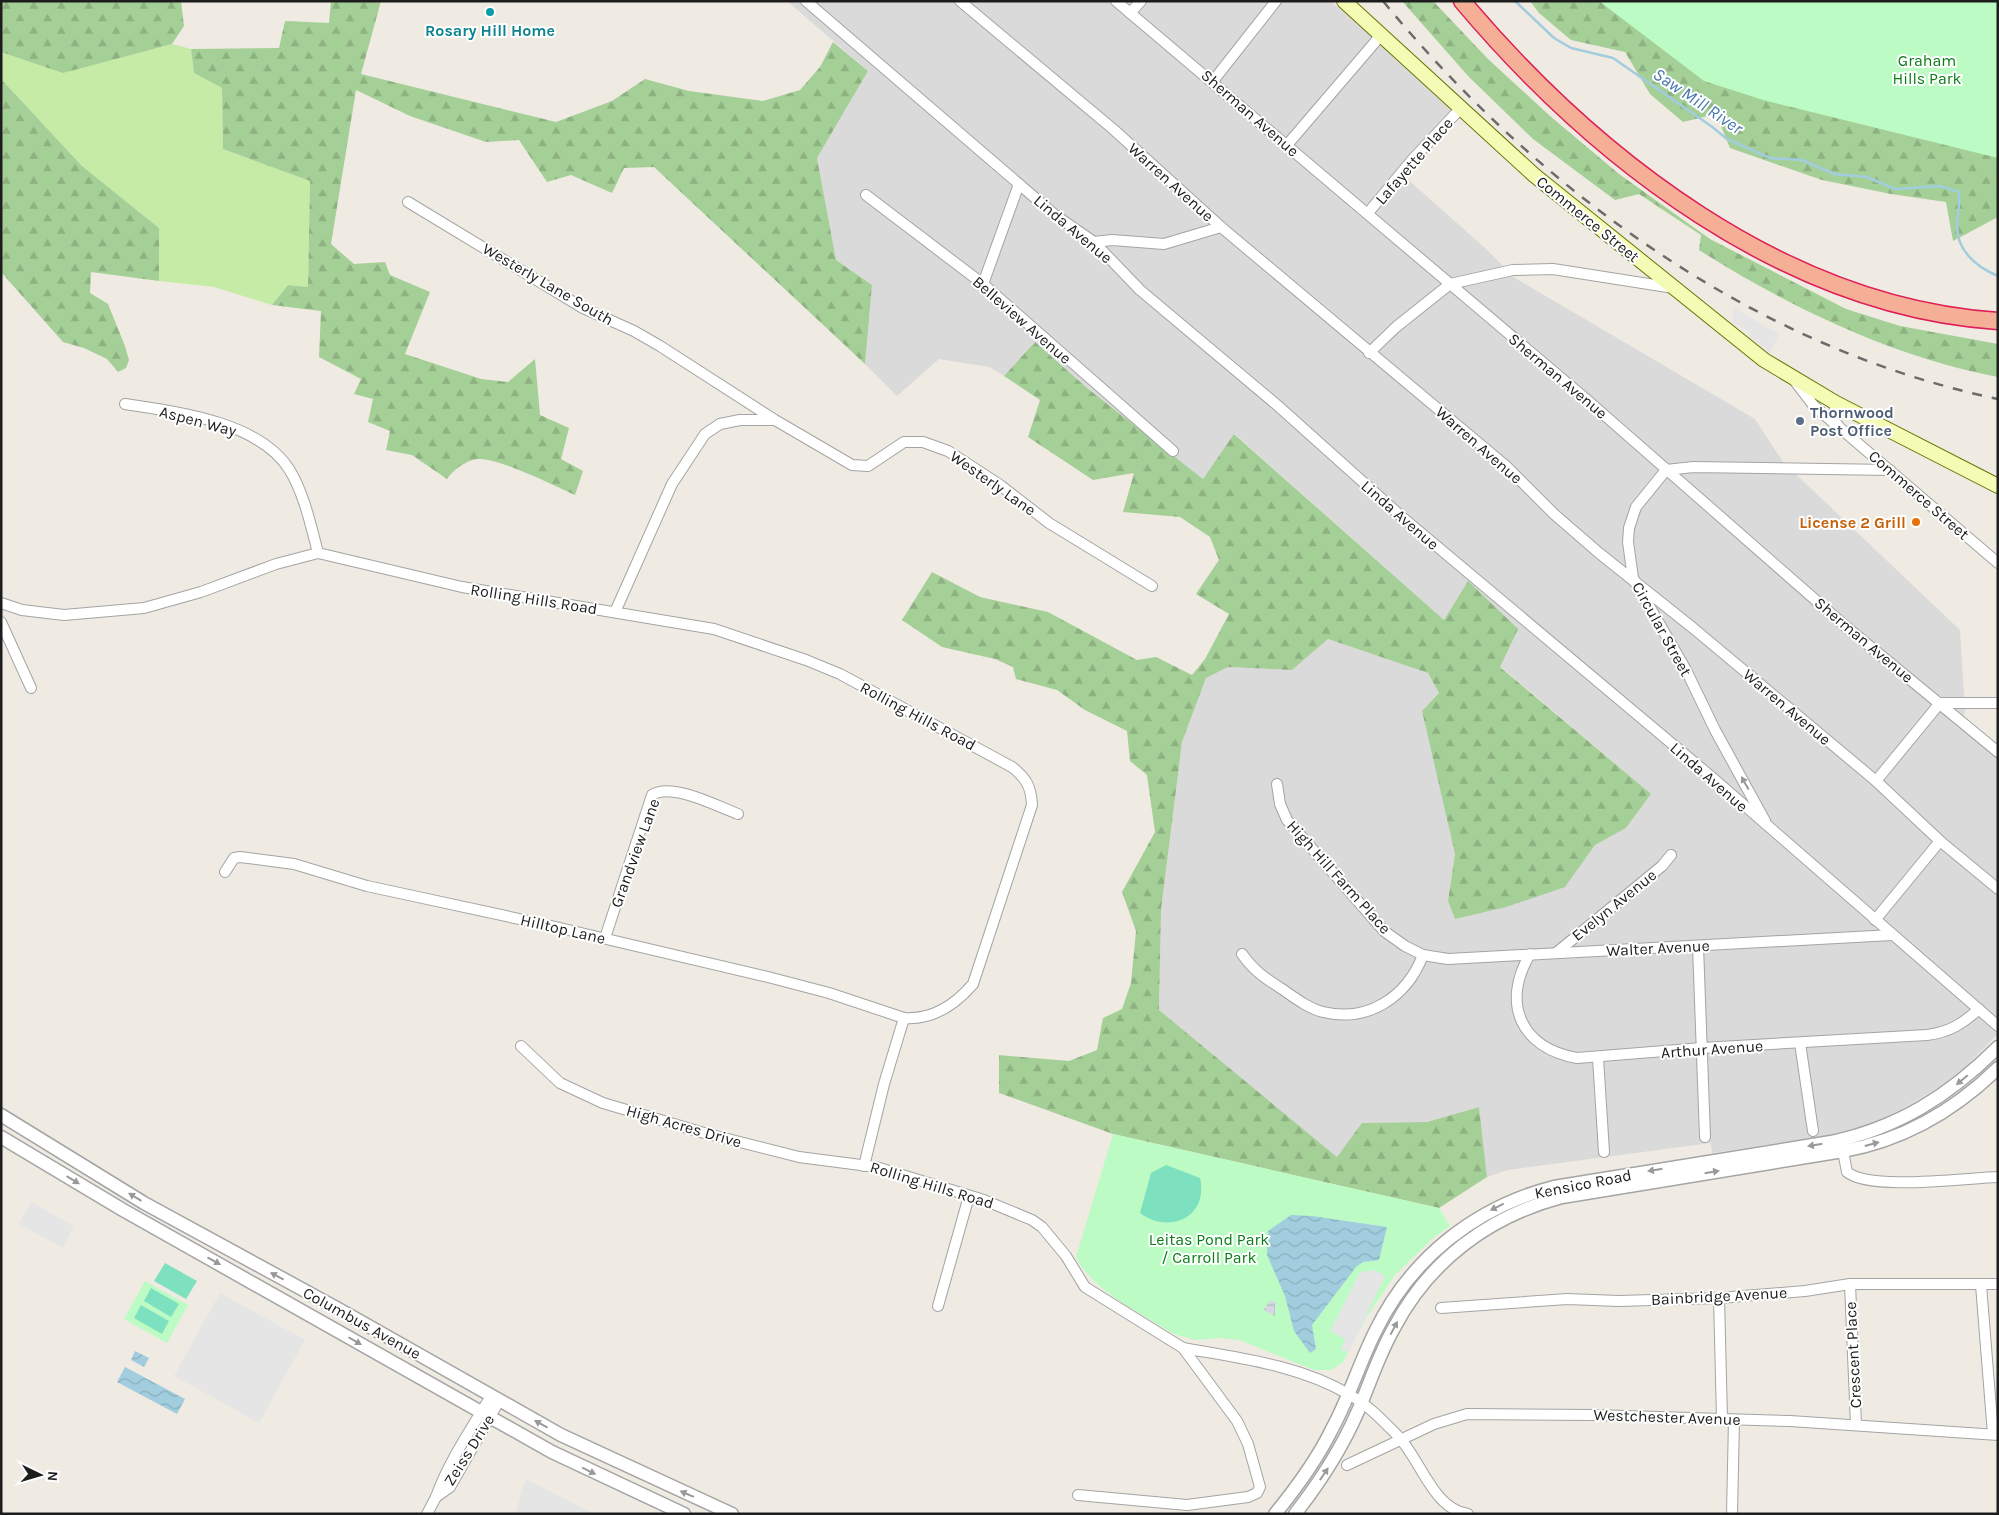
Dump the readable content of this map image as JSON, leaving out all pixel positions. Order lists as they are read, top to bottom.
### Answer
{
  "streets": {
    "main road": ["Commerce Street"],
    "street": [
      "Sherman Avenue",
      "Lafayette Place",
      "Warren Avenue",
      "Linda Avenue",
      "Westerly Lane South",
      "Belleview Avenue",
      "Aspen Way",
      "Westerly Lane",
      "Rolling Hills Road",
      "Circular Street",
      "Grandview Lane",
      "High Hill Farm Place",
      "Evelyn Avenue",
      "Hilltop Lane",
      "Walter Avenue",
      "Arthur Avenue",
      "High Acres Drive",
      "Kensico Road",
      "Bainbridge Avenue",
      "Columbus Avenue",
      "Crescent Place",
      "Westchester Avenue",
      "Zeiss Drive"
    ]
  },
  "crossings": [
    ["Sherman Avenue", "Lafayette Place"],
    ["Sherman Avenue", "Circular Street"],
    ["Lafayette Place", "Commerce Street"],
    ["Warren Avenue", "Circular Street"],
    ["Linda Avenue", "Circular Street"],
    ["Linda Avenue", "Walter Avenue"],
    ["Linda Avenue", "Arthur Avenue"],
    ["Westerly Lane South", "Westerly Lane"],
    ["Aspen Way", "Rolling Hills Road"],
    ["Westerly Lane", "Rolling Hills Road"],
    ["Rolling Hills Road", "Hilltop Lane"],
    ["Rolling Hills Road", "High Acres Drive"],
    ["Rolling Hills Road", "Kensico Road"],
    ["Rolling Hills Road", "Westchester Avenue"],
    ["Grandview Lane", "Hilltop Lane"],
    ["High Hill Farm Place", "Walter Avenue"],
    ["Evelyn Avenue", "Walter Avenue"],
    ["Walter Avenue", "Arthur Avenue"],
    ["Bainbridge Avenue", "Crescent Place"],
    ["Columbus Avenue", "Zeiss Drive"],
    ["Crescent Place", "Westchester Avenue"]
  ],
  "one_way": ["Circular Street"],
  "water": ["Saw Mill River"],
  "parks": ["Graham Hills Park", "Leitas Pond Park / Carroll Park"],
  "places": ["Rosary Hill Home", "Thornwood Post Office", "License 2 Grill"],
  "north": "right"
}
